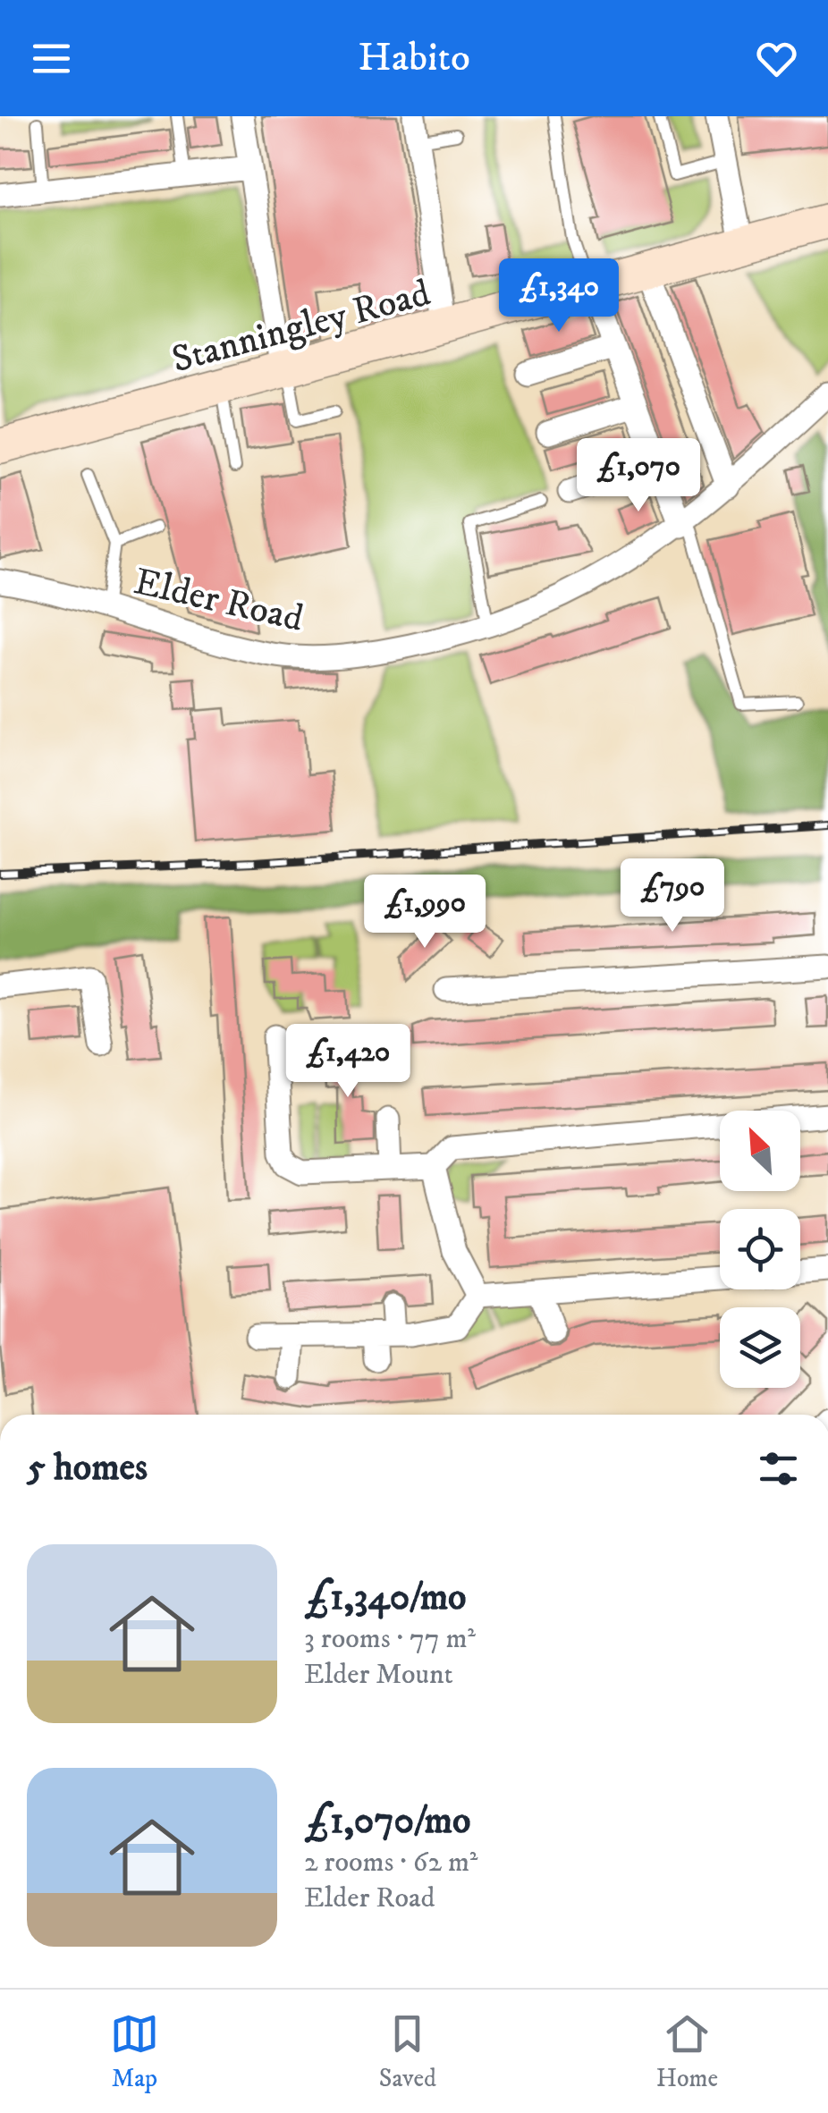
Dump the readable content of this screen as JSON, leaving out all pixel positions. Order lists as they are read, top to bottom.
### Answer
{
  "streets": {
    "street": ["Stanningley Road", "Elder Road"]
  },
  "north": "top left",
  "page": {
    "header": "Habito",
    "price": [
      "£1,340",
      "£1,070",
      "£790",
      "£1,990",
      "£1,420"
    ],
    "heading": "5 homes",
    "list": [
      {
        "name": "£1,340/mo",
        "note": "3 rooms · 77 m² · Elder Mount"
      },
      {
        "name": "£1,070/mo",
        "note": "2 rooms · 62 m² · Elder Road"
      }
    ],
    "tabs": ["Map", "Saved", "Home"]
  }
}
